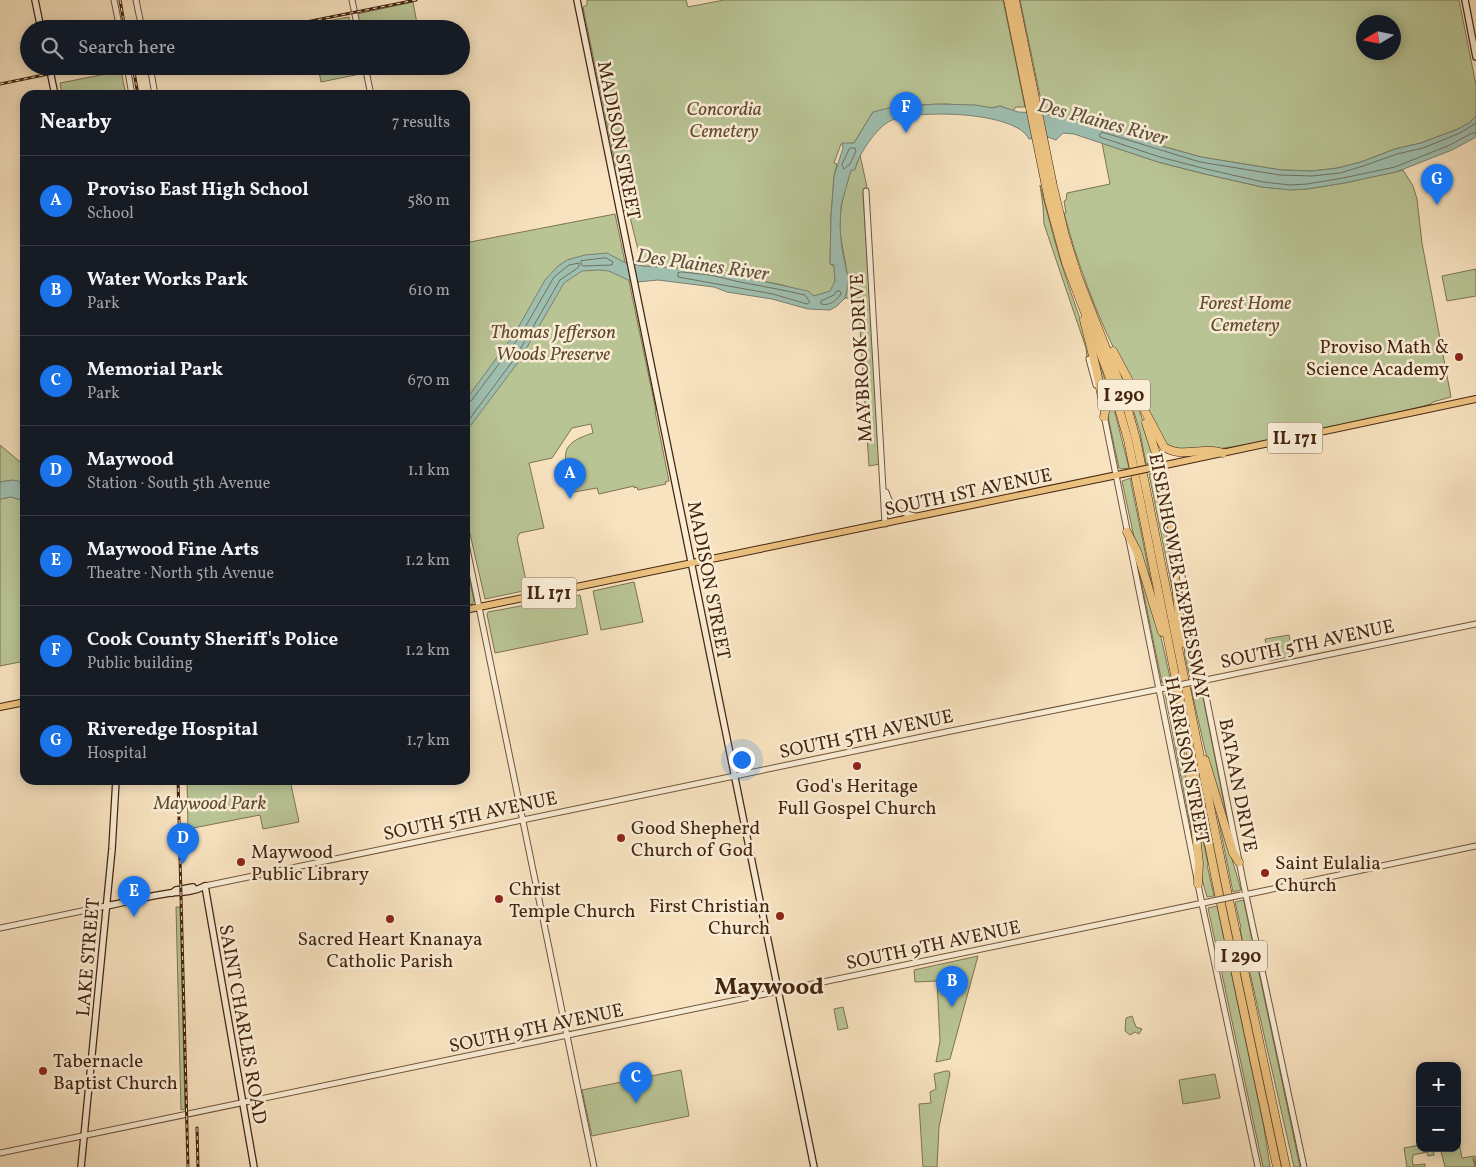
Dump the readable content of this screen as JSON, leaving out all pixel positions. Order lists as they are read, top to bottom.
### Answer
{
  "streets": {
    "highway": ["I 290", "EISENHOWER EXPRESSWAY"],
    "main road": [
      "MADISON STREET",
      "IL 171",
      "SOUTH 1ST AVENUE",
      "SOUTH 5TH AVENUE",
      "LAKE STREET",
      "SAINT CHARLES ROAD"
    ],
    "street": [
      "MAYBROOK DRIVE",
      "HARRISON STREET",
      "BATAAN DRIVE",
      "SOUTH 9TH AVENUE"
    ]
  },
  "crossings": [
    ["MADISON STREET", "SOUTH 1ST AVENUE"],
    ["MADISON STREET", "SOUTH 5TH AVENUE"],
    ["MADISON STREET", "SOUTH 9TH AVENUE"],
    ["MAYBROOK DRIVE", "SOUTH 1ST AVENUE"],
    ["SOUTH 1ST AVENUE", "HARRISON STREET"],
    ["SOUTH 1ST AVENUE", "BATAAN DRIVE"],
    ["SOUTH 5TH AVENUE", "HARRISON STREET"],
    ["SOUTH 5TH AVENUE", "BATAAN DRIVE"],
    ["SOUTH 5TH AVENUE", "LAKE STREET"],
    ["SOUTH 5TH AVENUE", "SAINT CHARLES ROAD"],
    ["HARRISON STREET", "SOUTH 9TH AVENUE"],
    ["BATAAN DRIVE", "SOUTH 9TH AVENUE"],
    ["SOUTH 9TH AVENUE", "LAKE STREET"],
    ["SOUTH 9TH AVENUE", "SAINT CHARLES ROAD"]
  ],
  "districts": ["Maywood"],
  "water": ["Des Plaines River"],
  "parks": [
    "Concordia Cemetery",
    "Forest Home Cemetery",
    "Thomas Jefferson Woods Preserve",
    "Maywood Park"
  ],
  "places": [
    "Proviso Math & Science Academy",
    "God's Heritage Full Gospel Church",
    "Good Shepherd Church of God",
    "Maywood Public Library",
    "Saint Eulalia Church",
    "Christ Temple Church",
    "First Christian Church",
    "Sacred Heart Knanaya Catholic Parish",
    "Tabernacle Baptist Church"
  ],
  "north": "left",
  "page": {
    "search": "Search here",
    "heading": ["Nearby", "7 results"],
    "pins": [
      "F",
      "G",
      "A",
      "D",
      "E",
      "B",
      "C"
    ],
    "list": [
      {
        "mark": "A",
        "name": "Proviso East High School",
        "note": "School",
        "value": "580 m"
      },
      {
        "mark": "B",
        "name": "Water Works Park",
        "note": "Park",
        "value": "610 m"
      },
      {
        "mark": "C",
        "name": "Memorial Park",
        "note": "Park",
        "value": "670 m"
      },
      {
        "mark": "D",
        "name": "Maywood",
        "note": "Station · South 5th Avenue",
        "value": "1.1 km"
      },
      {
        "mark": "E",
        "name": "Maywood Fine Arts",
        "note": "Theatre · North 5th Avenue",
        "value": "1.2 km"
      },
      {
        "mark": "F",
        "name": "Cook County Sheriff's Police",
        "note": "Public building",
        "value": "1.2 km"
      },
      {
        "mark": "G",
        "name": "Riveredge Hospital",
        "note": "Hospital",
        "value": "1.7 km"
      }
    ],
    "map_buttons": ["+", "−"]
  }
}
